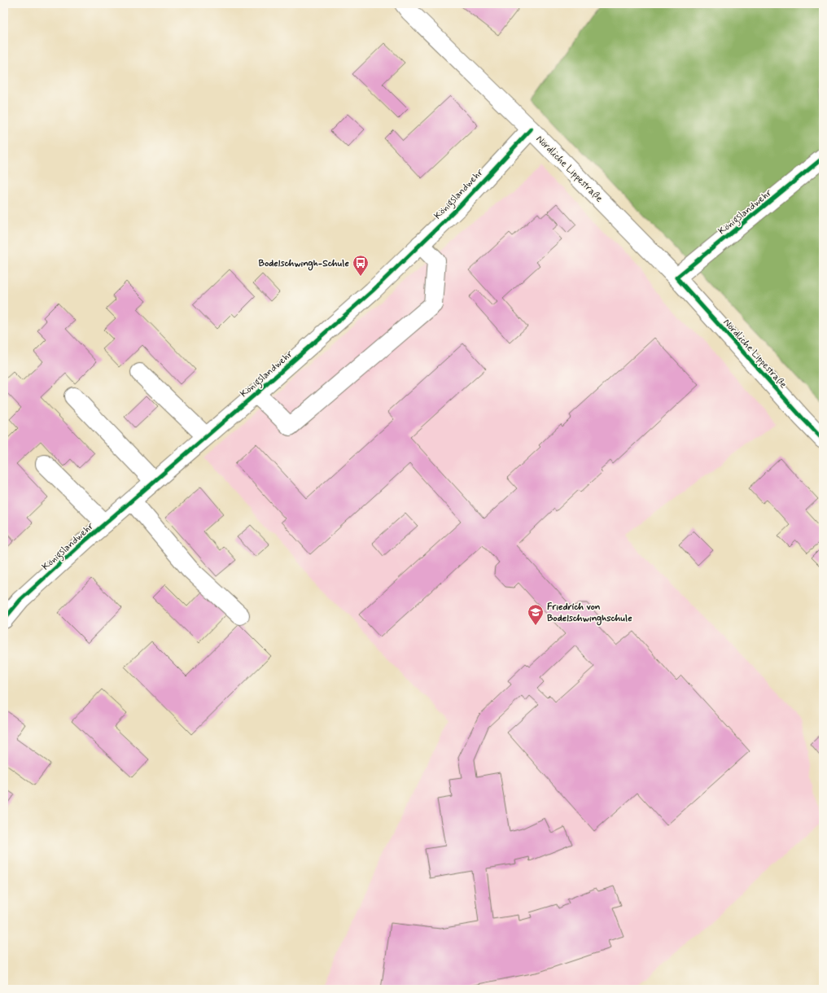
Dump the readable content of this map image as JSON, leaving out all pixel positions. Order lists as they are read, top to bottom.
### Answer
{
  "streets": {
    "street": ["Nördliche Lippestraße", "Königslandwehr"]
  },
  "crossings": [
    ["Nördliche Lippestraße", "Königslandwehr"]
  ],
  "places": {
    "bus stop": ["Bodelschwingh-Schule"],
    "school or university": ["Friedrich von Bodelschwinghschule"]
  }
}
